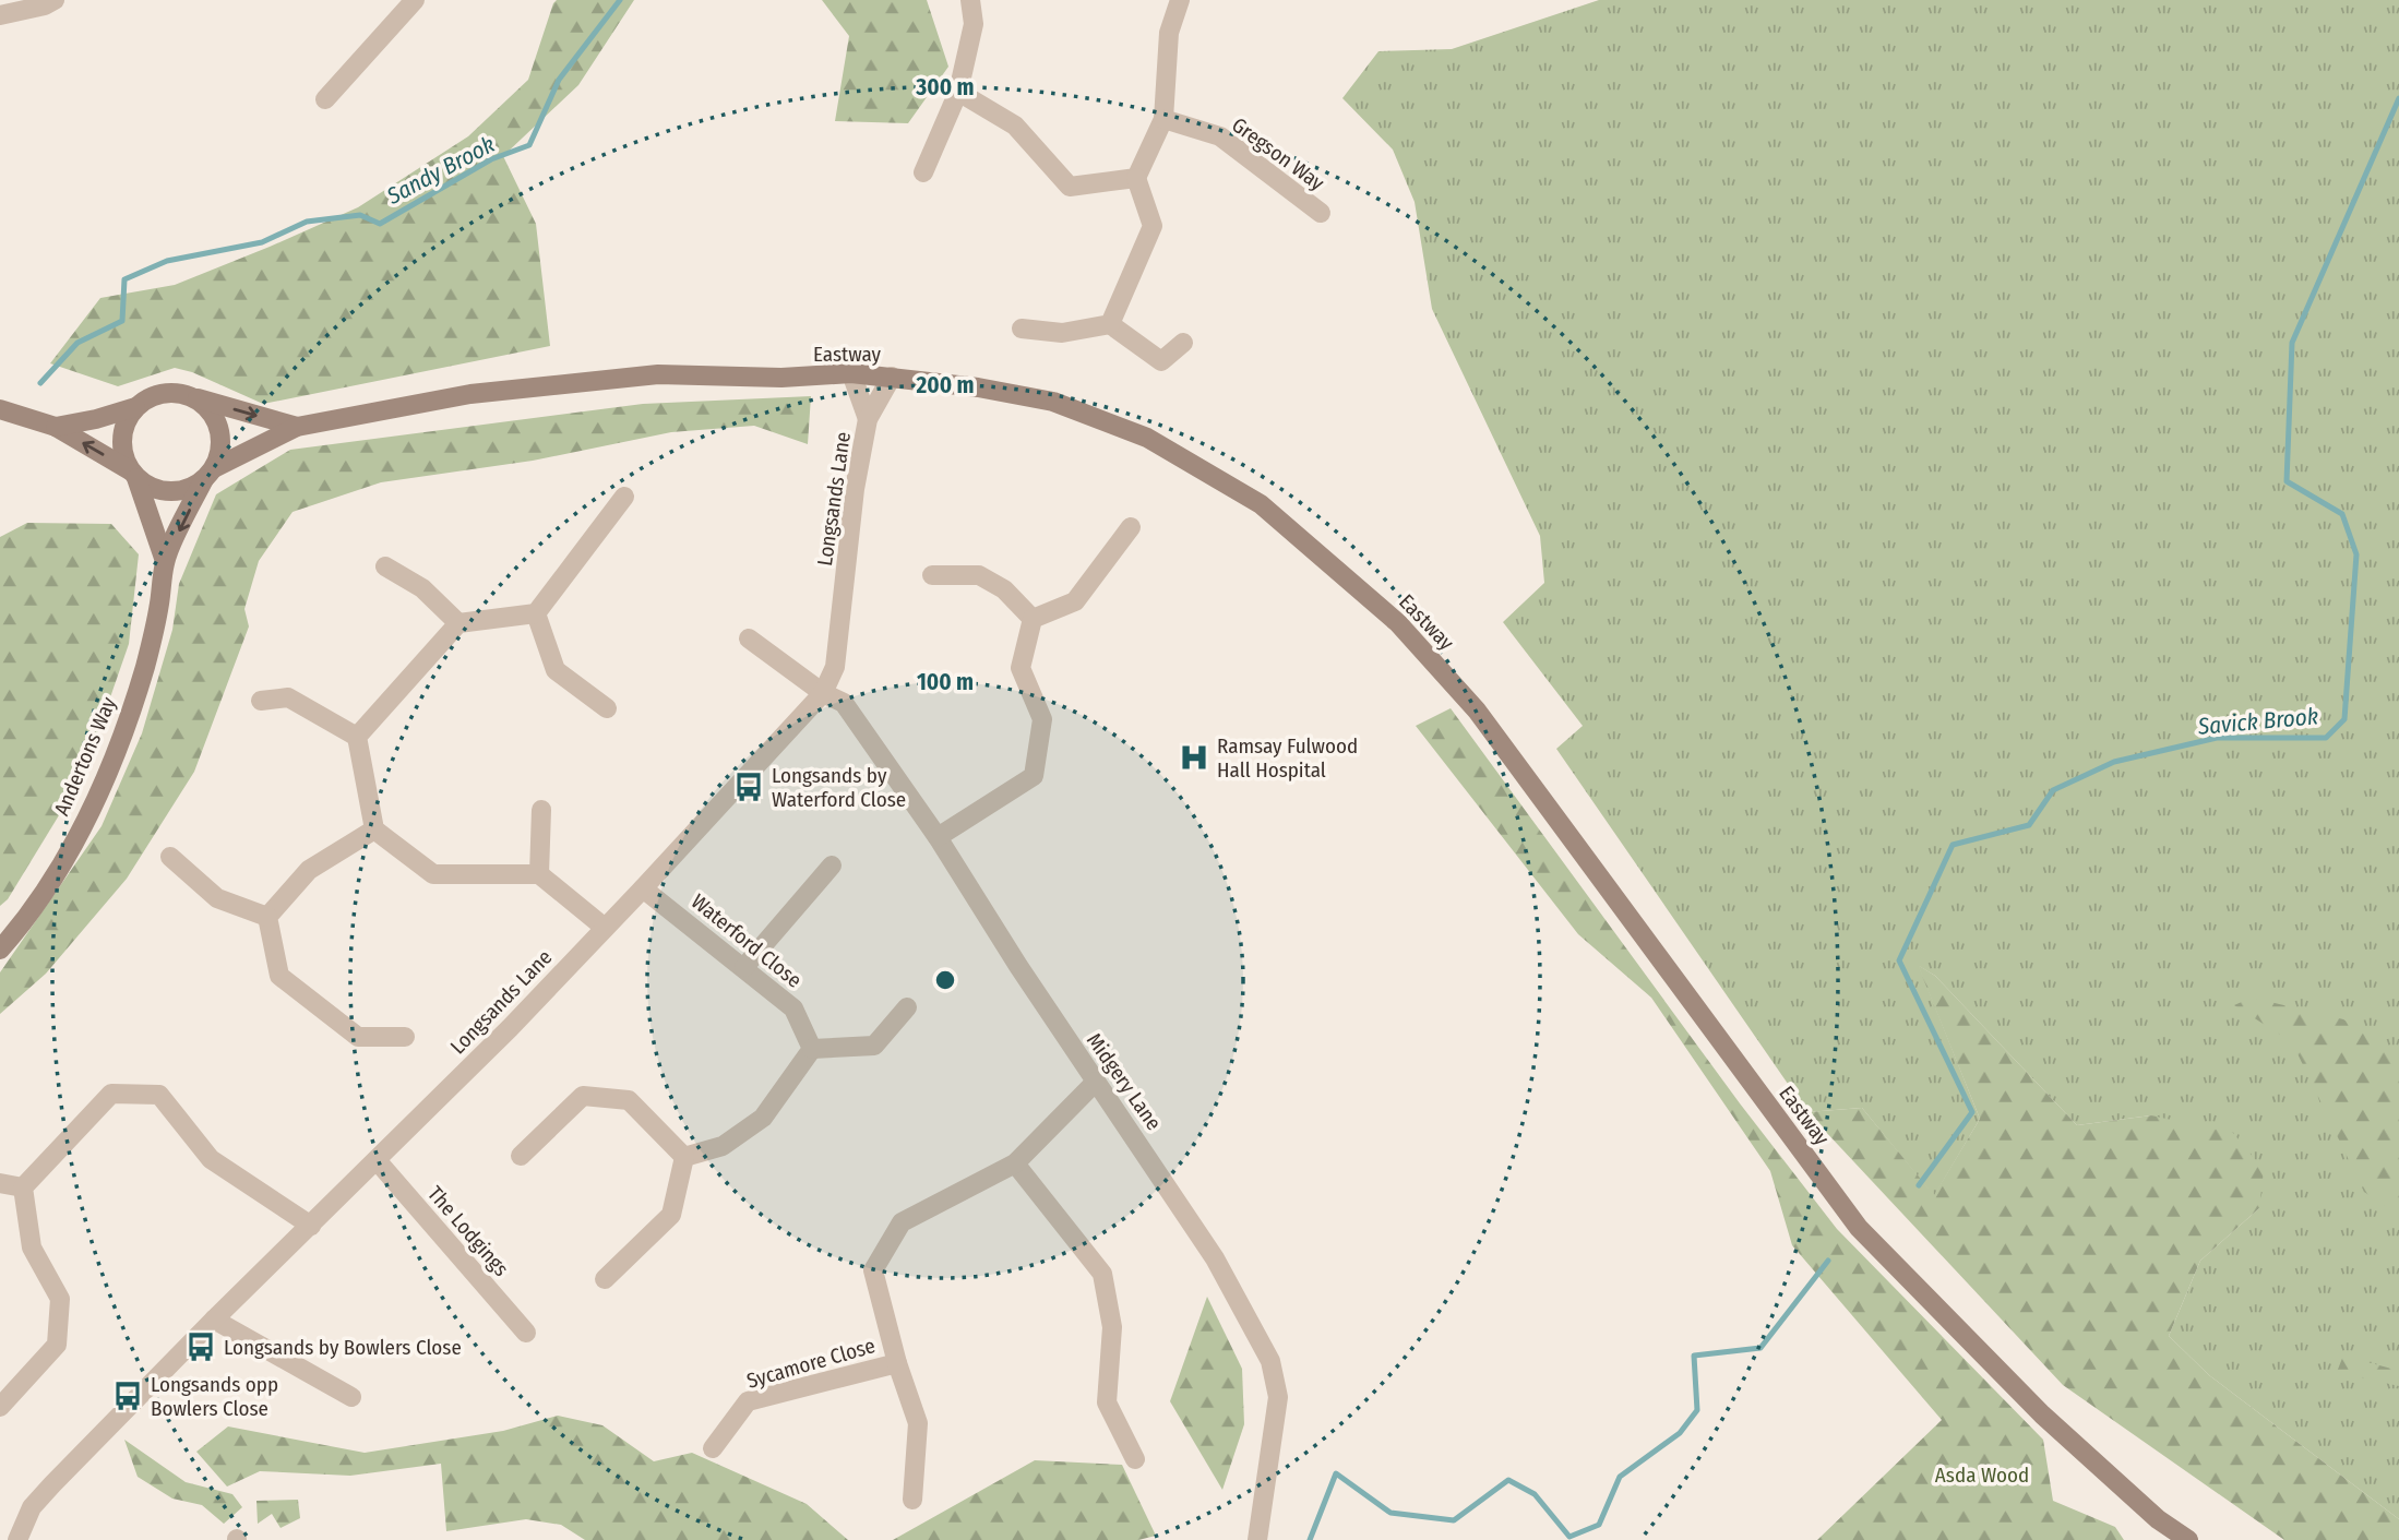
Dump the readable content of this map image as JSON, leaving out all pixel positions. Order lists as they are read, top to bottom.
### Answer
{
  "streets": {
    "main road": ["Eastway", "Andertons Way"],
    "street": [
      "Gregson Way",
      "Longsands Lane",
      "Waterford Close",
      "Midgery Lane",
      "The Lodgings",
      "Sycamore Close"
    ]
  },
  "crossings": [
    ["Eastway", "Longsands Lane"],
    ["Eastway", "Andertons Way"],
    ["Longsands Lane", "Waterford Close"],
    ["Longsands Lane", "Midgery Lane"],
    ["Longsands Lane", "The Lodgings"],
    ["Midgery Lane", "Sycamore Close"]
  ],
  "water": ["Sandy Brook", "Savick Brook"],
  "parks": ["Asda Wood"],
  "places": {
    "hospital": ["Ramsay Fulwood Hall Hospital"],
    "bus stop": ["Longsands by Waterford Close", "Longsands by Bowlers Close", "Longsands opp Bowlers Close"]
  },
  "rings": ["300 m", "200 m", "100 m"]
}
